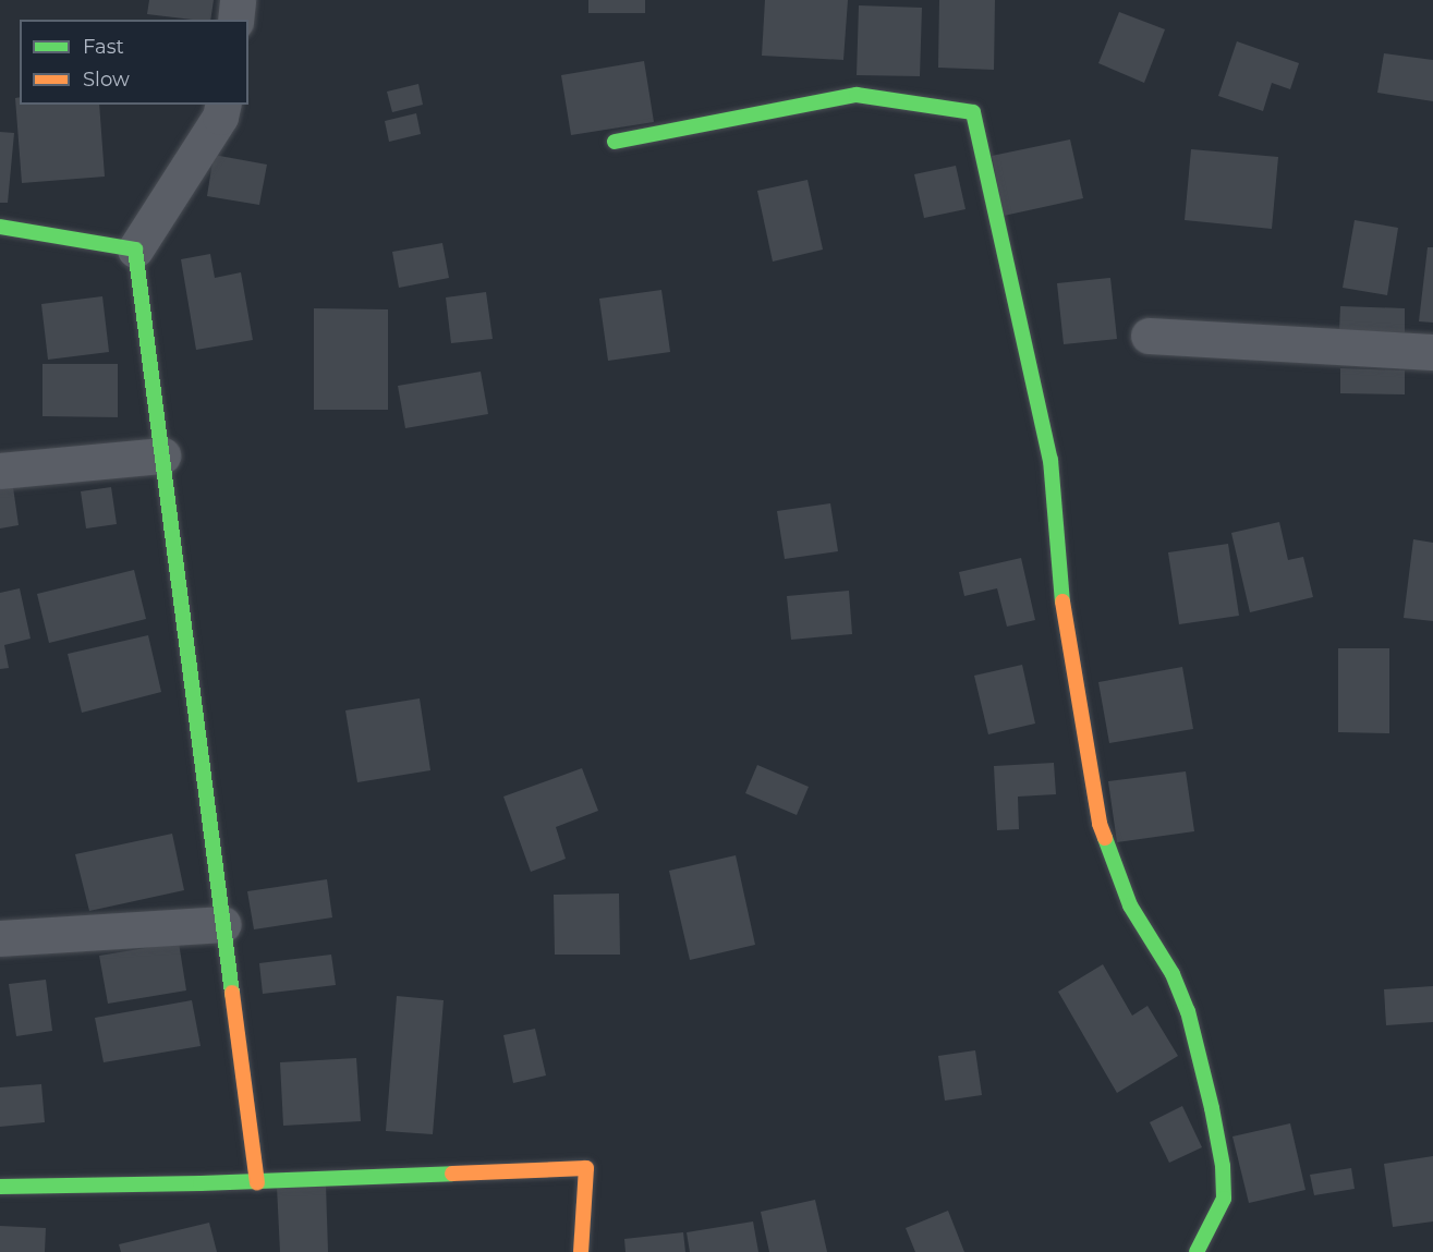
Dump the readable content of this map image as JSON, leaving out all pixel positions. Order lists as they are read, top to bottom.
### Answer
{
  "legend": ["Fast", "Slow"]
}
